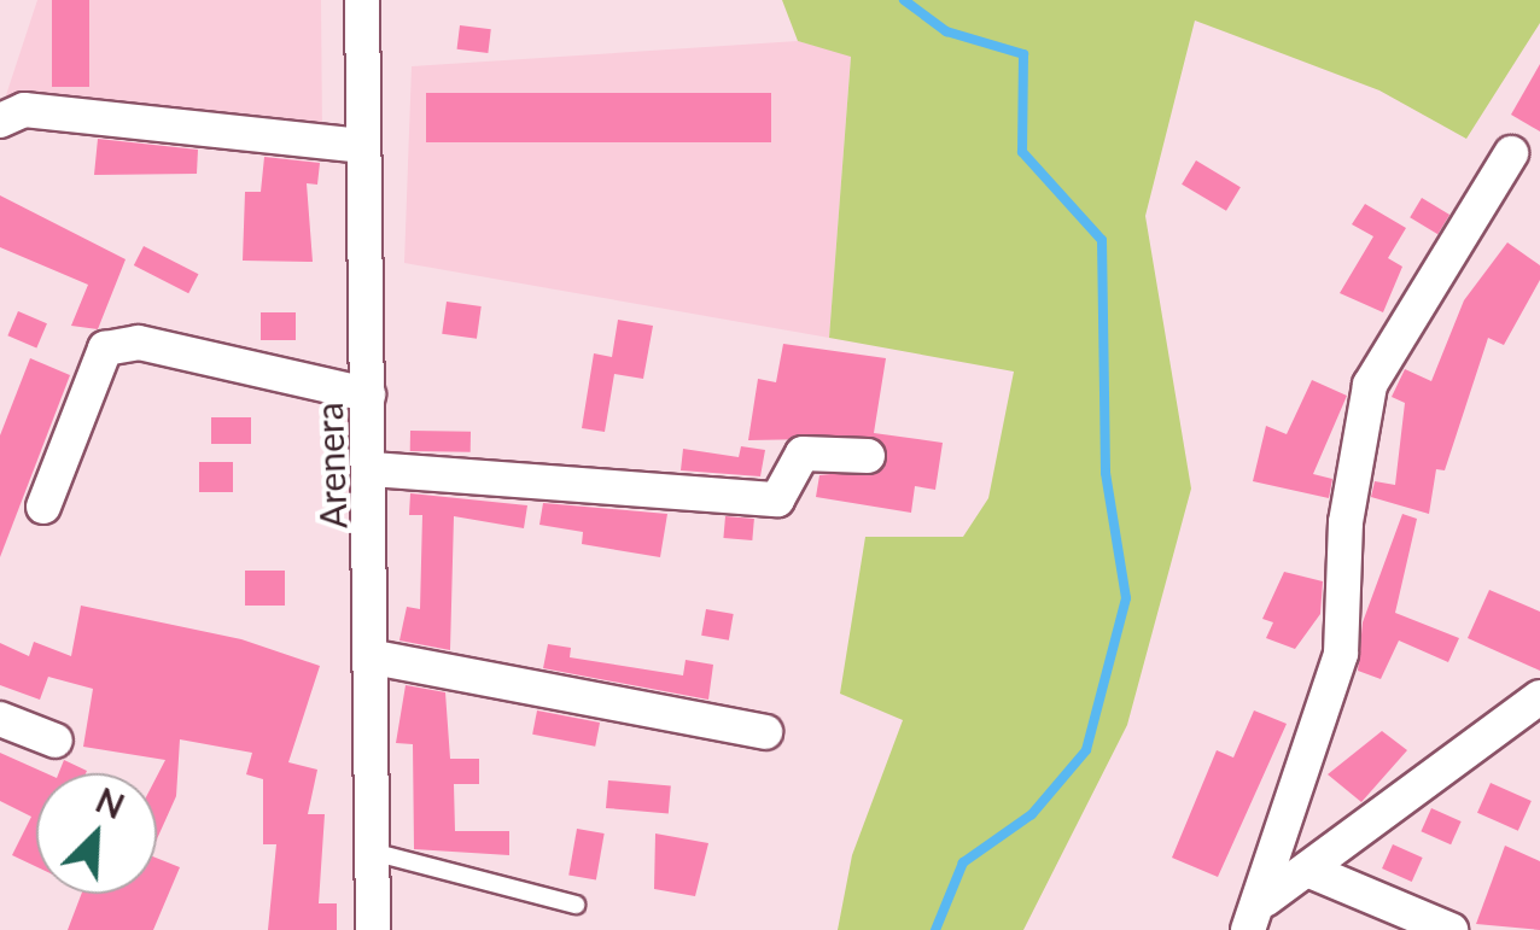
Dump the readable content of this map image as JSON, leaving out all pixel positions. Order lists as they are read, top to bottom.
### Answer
{
  "streets": {
    "street": ["Arenera"]
  },
  "north": "top right"
}
